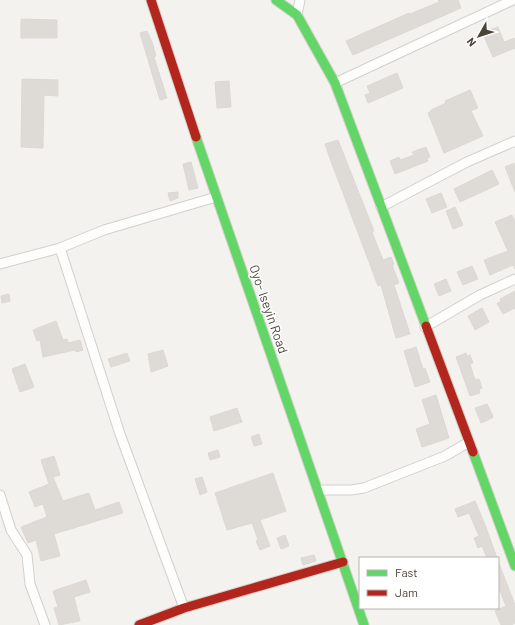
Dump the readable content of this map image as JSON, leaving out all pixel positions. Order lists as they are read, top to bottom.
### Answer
{
  "streets": {
    "street": ["Oyo- Iseyin Road"]
  },
  "legend": ["Fast", "Jam"],
  "north": "bottom left"
}
